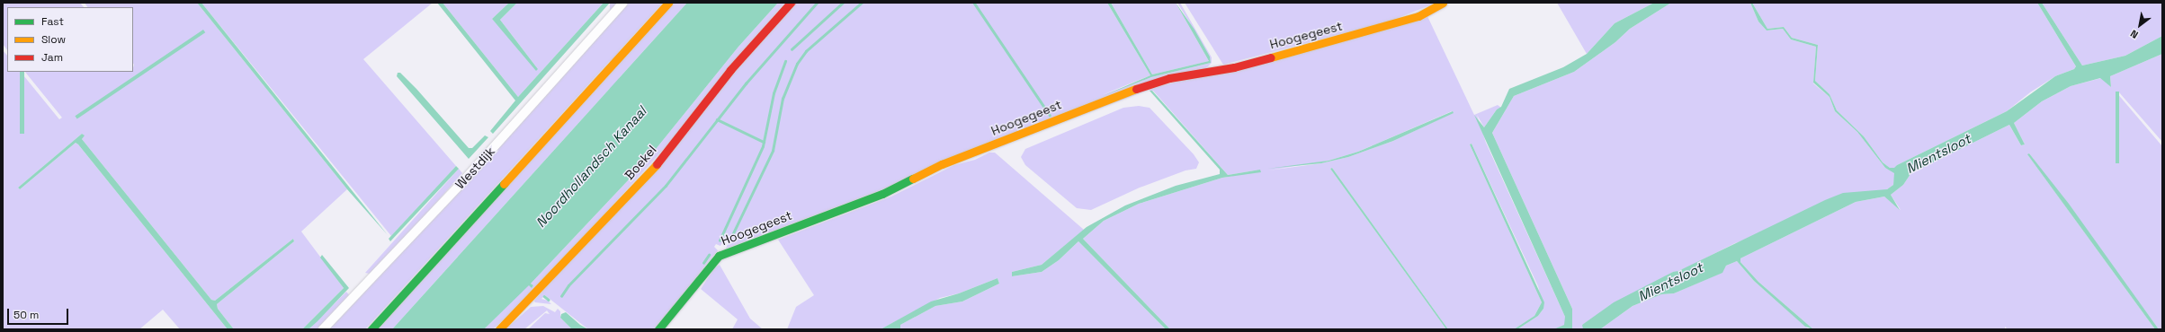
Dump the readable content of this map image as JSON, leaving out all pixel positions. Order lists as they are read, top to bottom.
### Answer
{
  "streets": {
    "street": ["Hoogegeest", "Boekel", "Westdijk"]
  },
  "water": ["Mientsloot", "Noordhollandsch Kanaal"],
  "legend": ["Fast", "Slow", "Jam"],
  "scale_bar": "50 m",
  "north": "bottom left"
}
